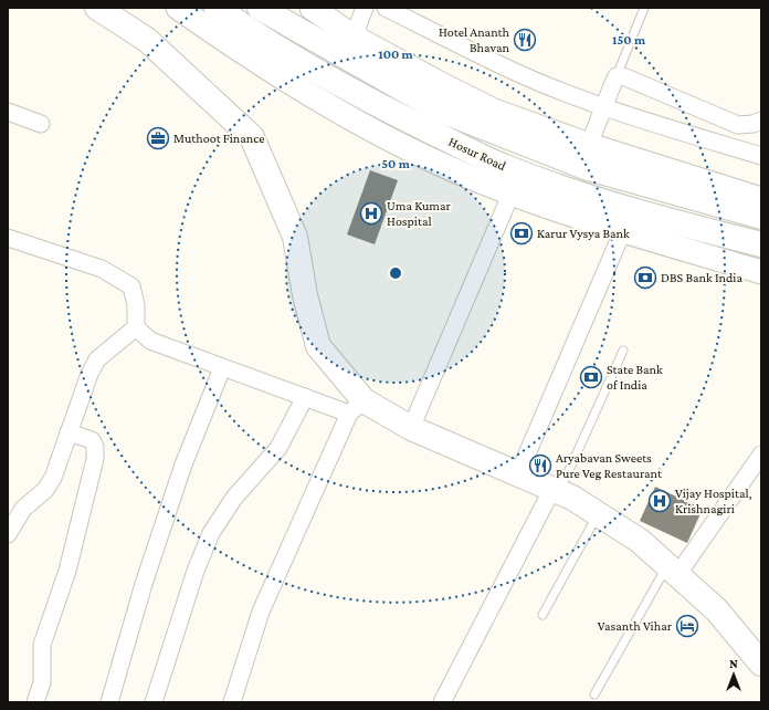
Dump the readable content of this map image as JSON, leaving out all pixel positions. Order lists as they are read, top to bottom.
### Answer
{
  "streets": {
    "main road": ["Hosur Road"]
  },
  "places": {
    "restaurant": ["Hotel Ananth Bhavan", "Aryabavan Sweets Pure Veg Restaurant"],
    "office": ["Muthoot Finance"],
    "hospital": ["Uma Kumar Hospital", "Vijay Hospital, Krishnagiri"],
    "bank": ["Karur Vysya Bank", "DBS Bank India", "State Bank of India"],
    "hotel": ["Vasanth Vihar"]
  },
  "north": "top",
  "rings": ["150 m", "100 m", "50 m"]
}
